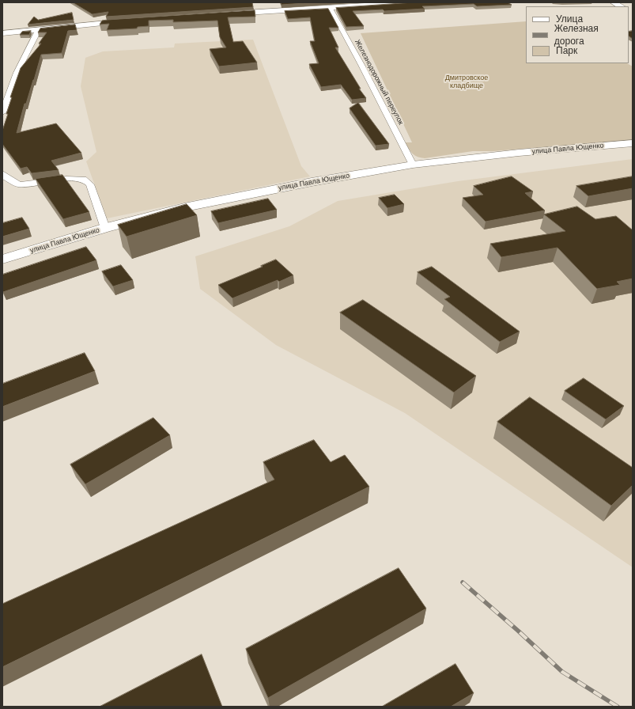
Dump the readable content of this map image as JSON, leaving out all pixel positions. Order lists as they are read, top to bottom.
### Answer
{
  "streets": {
    "street": ["Железнодорожный переулок", "улица Павла Ющенко"]
  },
  "crossings": [
    ["Железнодорожный переулок", "улица Павла Ющенко"]
  ],
  "parks": ["Дмитровское кладбище"],
  "legend": ["Улица", "Железная дорога", "Парк"]
}
